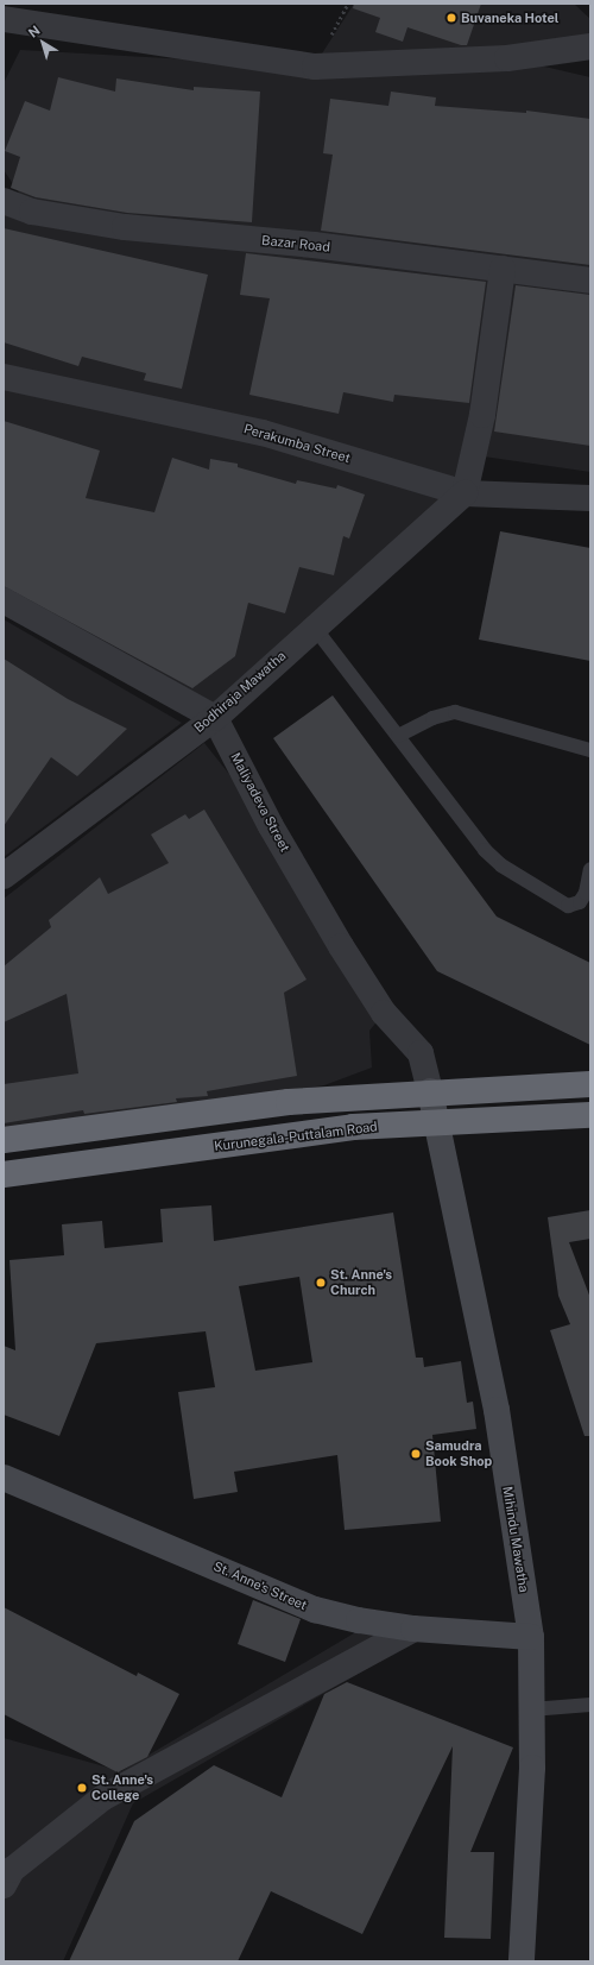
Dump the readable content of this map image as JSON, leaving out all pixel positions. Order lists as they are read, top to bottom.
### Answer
{
  "streets": {
    "highway": ["Kurunegala-Puttalam Road"],
    "street": [
      "Bazar Road",
      "Perakumba Street",
      "Bodhiraja Mawatha",
      "Maliyadeva Street",
      "Mihindu Mawatha",
      "St. Anne's Street"
    ]
  },
  "crossings": [
    ["Perakumba Street", "Bodhiraja Mawatha"],
    ["Bodhiraja Mawatha", "Maliyadeva Street"],
    ["Maliyadeva Street", "Mihindu Mawatha"],
    ["Kurunegala-Puttalam Road", "Mihindu Mawatha"],
    ["Mihindu Mawatha", "St. Anne's Street"]
  ],
  "places": [
    "Buvaneka Hotel",
    "St. Anne's Church",
    "Samudra Book Shop",
    "St. Anne's College"
  ],
  "north": "top left"
}
